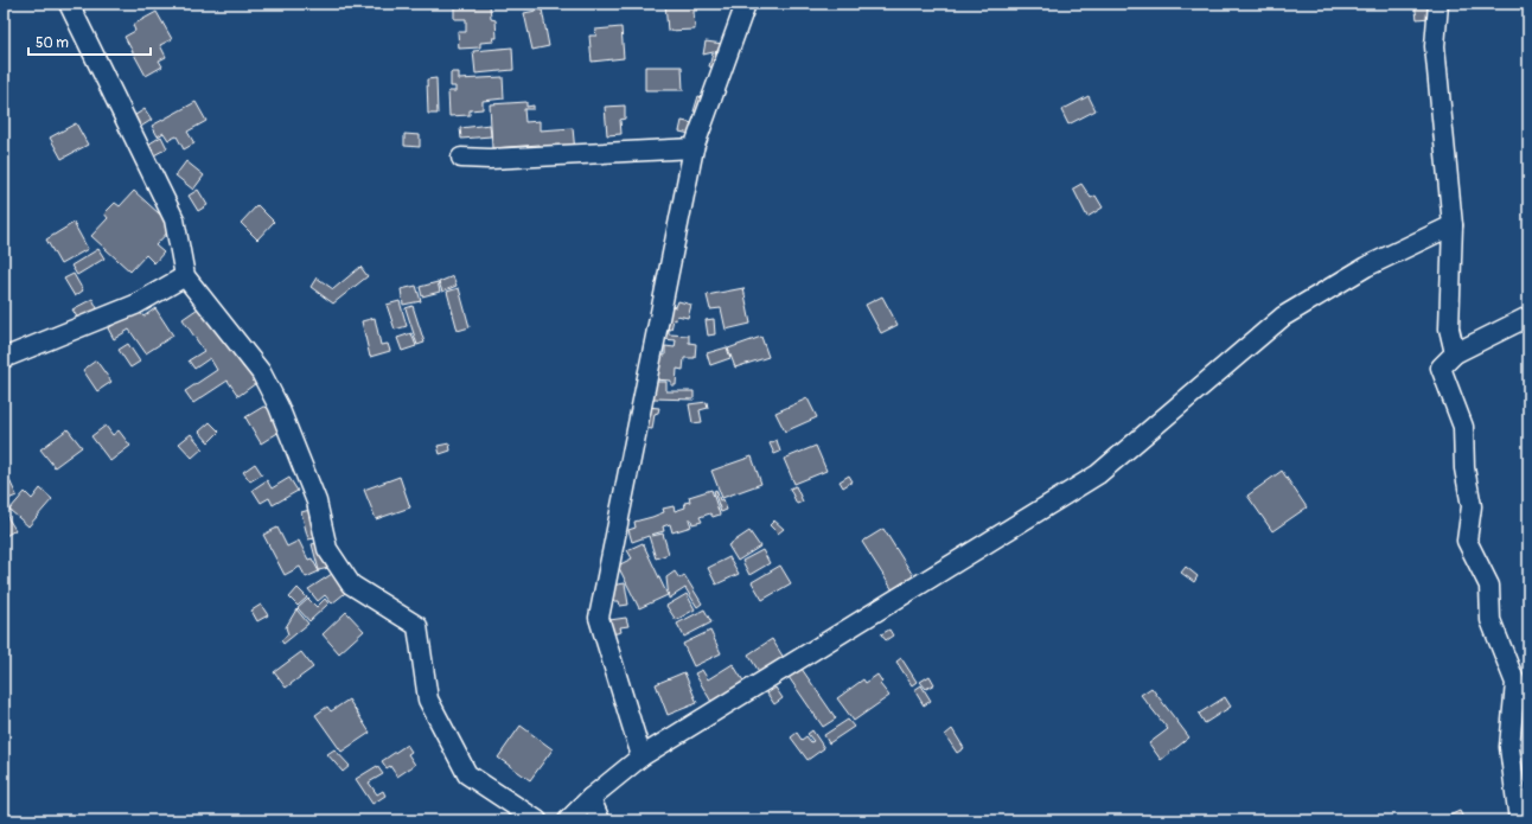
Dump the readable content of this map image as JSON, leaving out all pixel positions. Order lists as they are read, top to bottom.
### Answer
{
  "scale_bar": "50 m"
}
